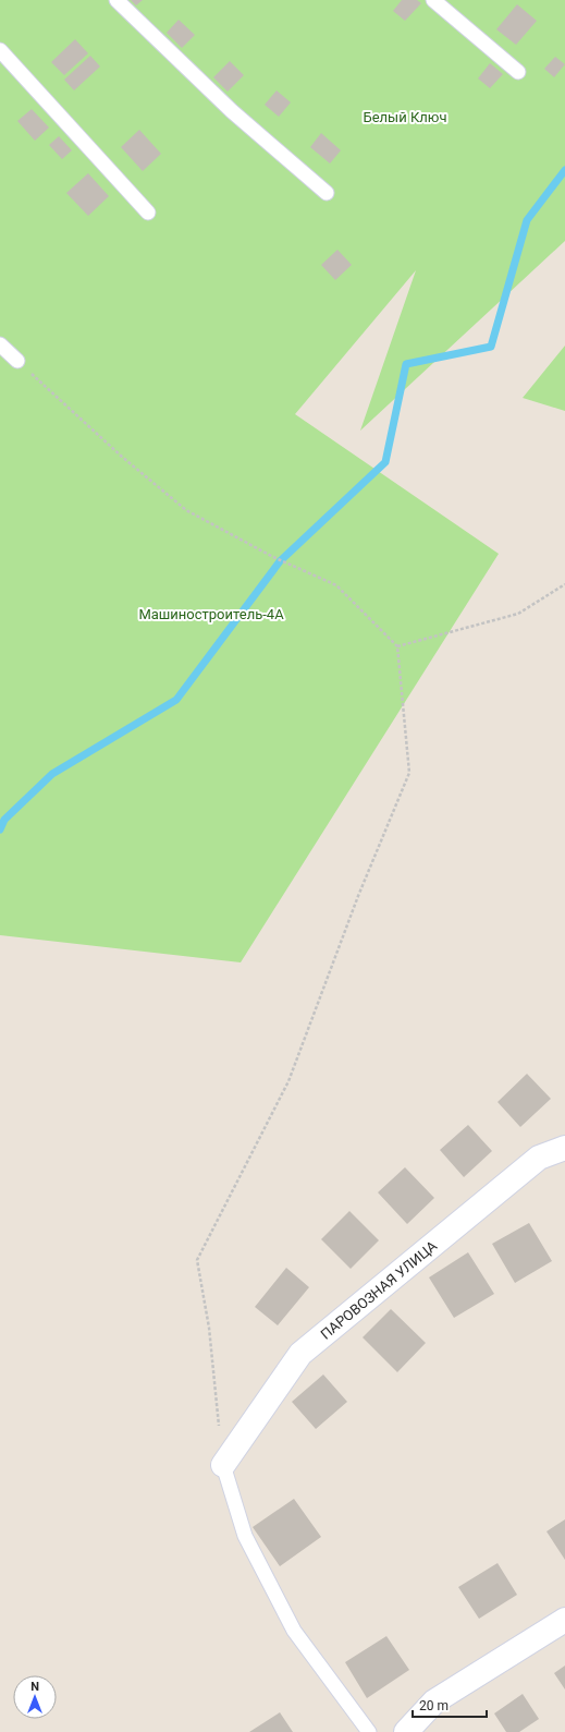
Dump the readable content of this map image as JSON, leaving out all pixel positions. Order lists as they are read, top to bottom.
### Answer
{
  "streets": {
    "street": ["ПАРОВОЗНАЯ УЛИЦА"]
  },
  "parks": ["Белый Ключ", "Машиностроитель-4А"],
  "scale_bar": "20 m",
  "north": "top"
}
